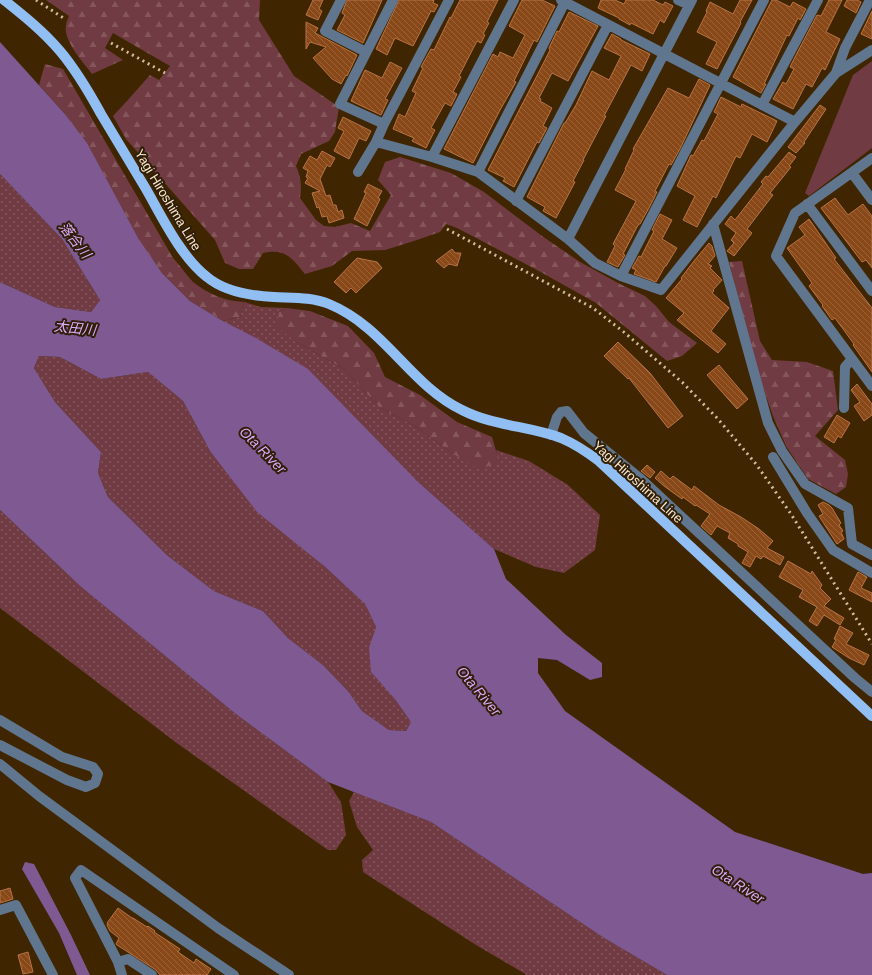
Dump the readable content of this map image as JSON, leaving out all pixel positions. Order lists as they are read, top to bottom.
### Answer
{
  "streets": {
    "main road": ["Yagi Hiroshima Line"]
  },
  "water": ["落合川", "太田川", "Ota River"]
}
